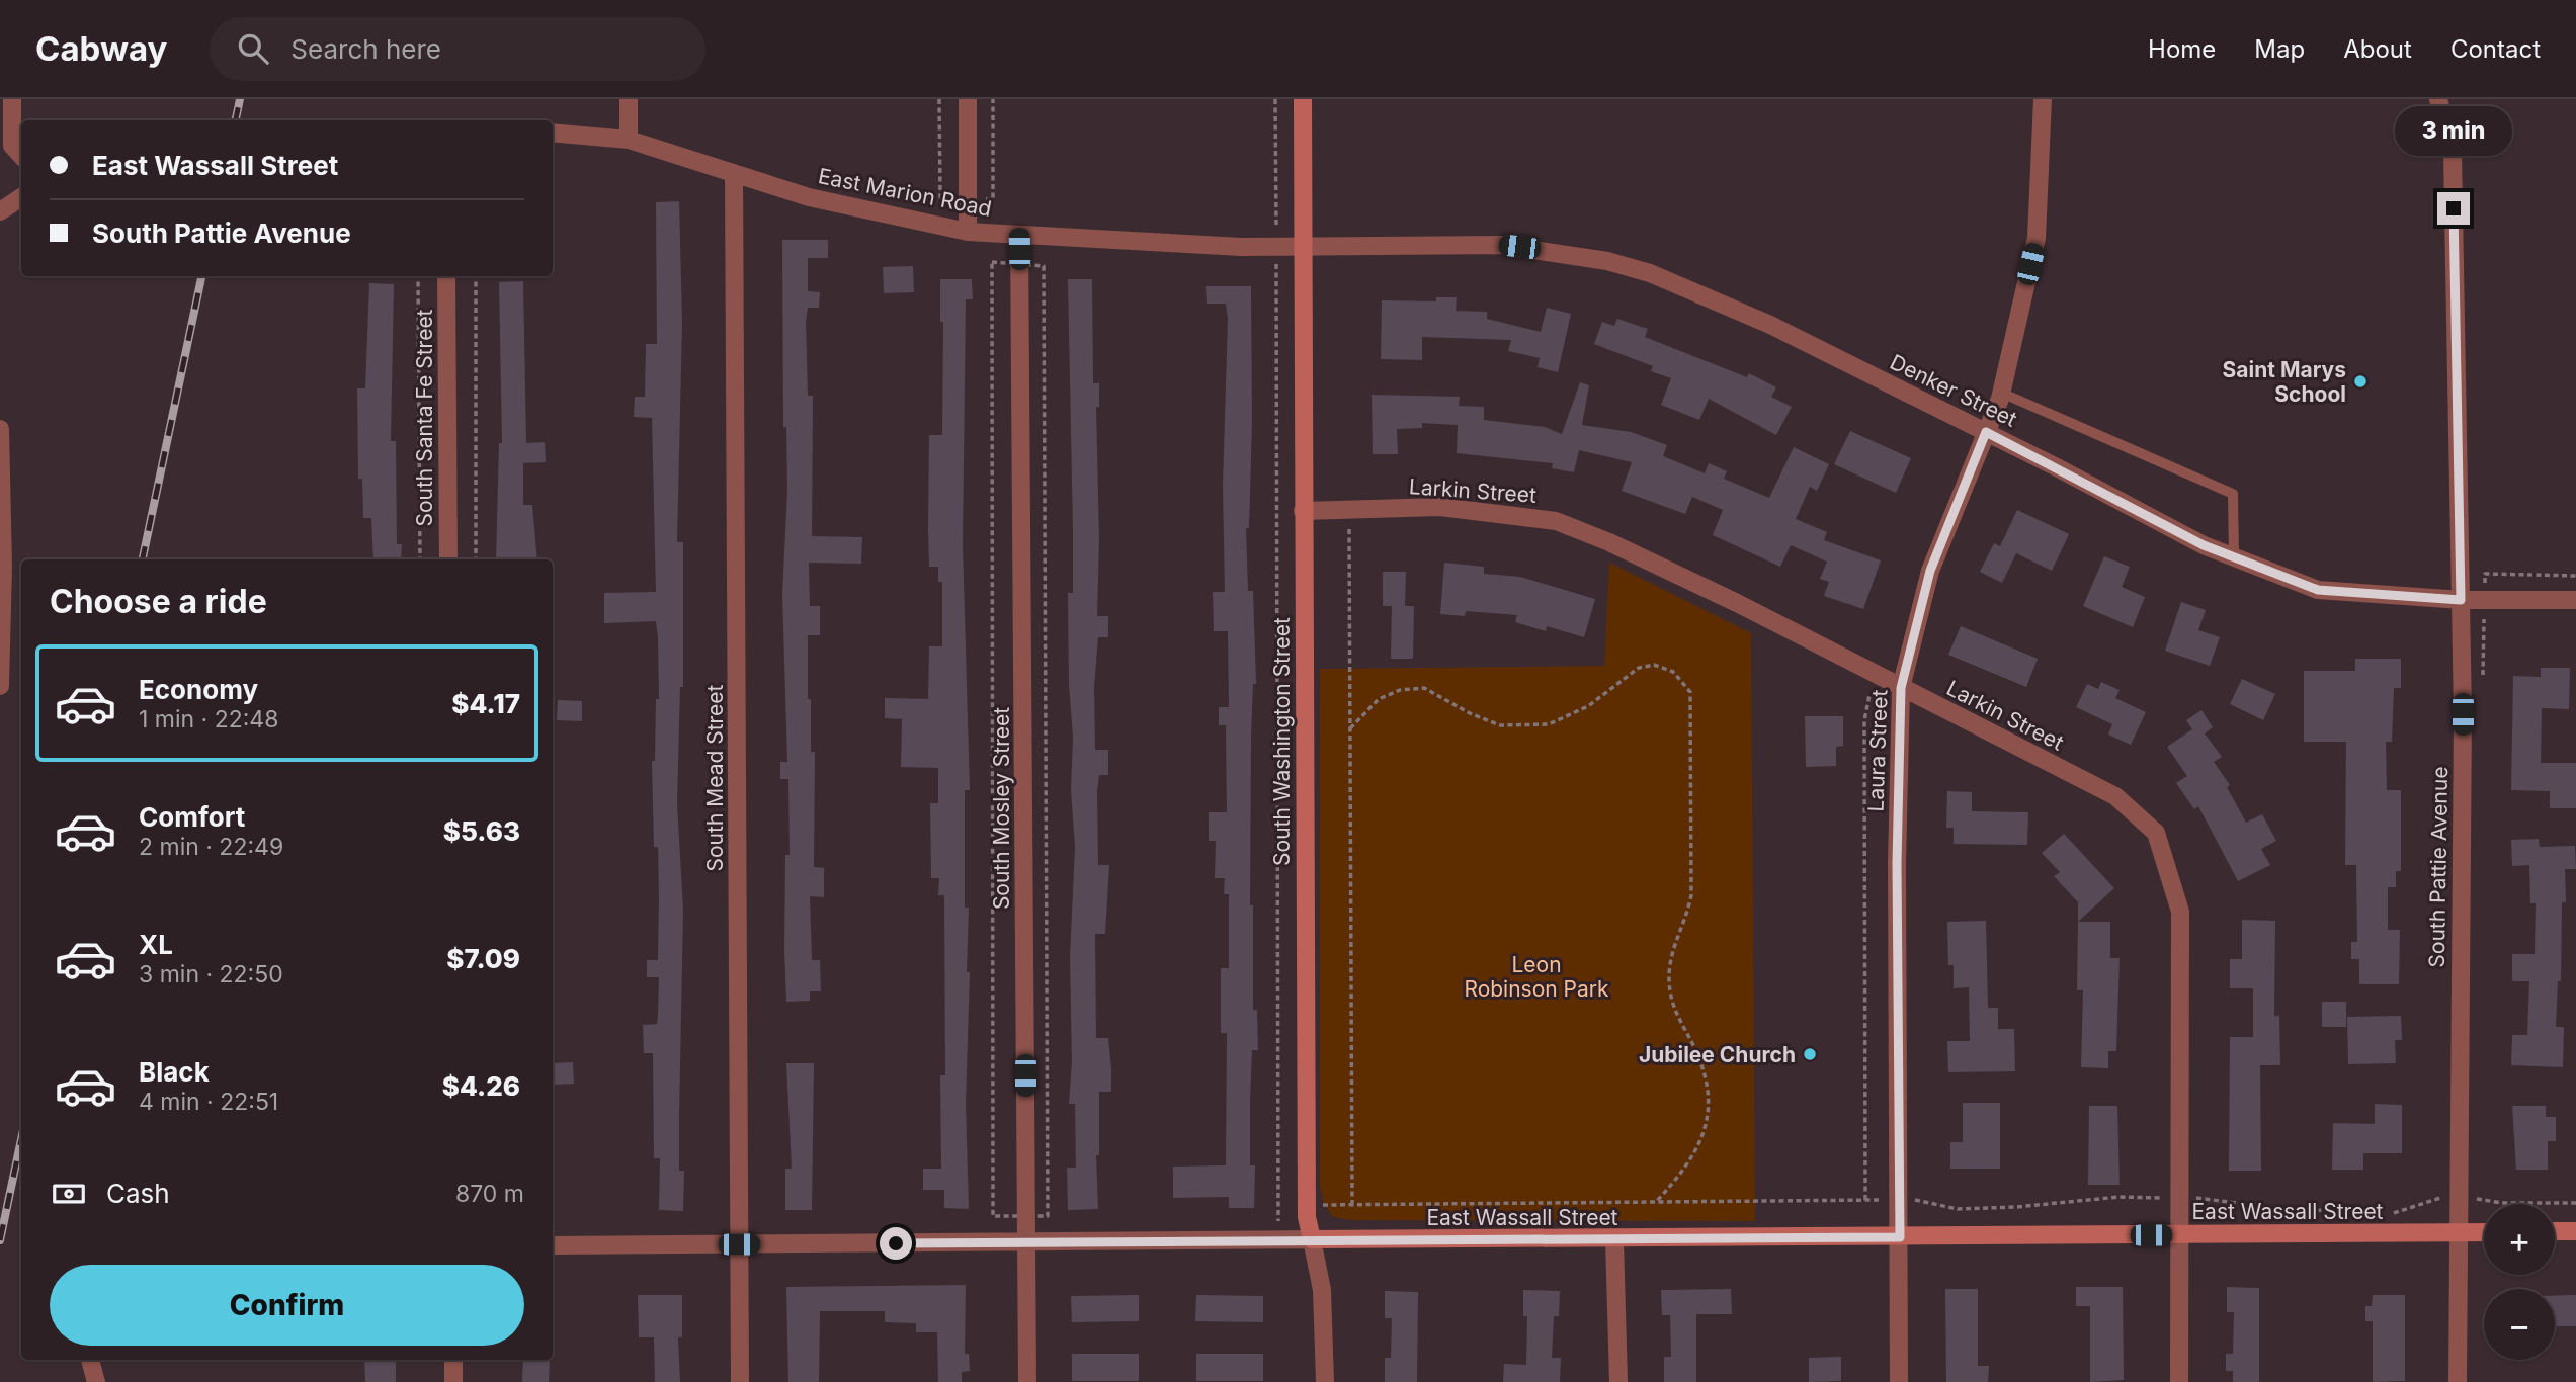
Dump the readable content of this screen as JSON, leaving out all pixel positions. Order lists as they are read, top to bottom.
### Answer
{
  "streets": {
    "street": [
      "East Marion Road",
      "Denker Street",
      "South Santa Fe Street",
      "Larkin Street",
      "South Washington Street",
      "Laura Street",
      "South Mead Street",
      "South Mosley Street",
      "South Pattie Avenue",
      "East Wassall Street"
    ]
  },
  "crossings": [
    ["East Marion Road", "Denker Street"],
    ["East Marion Road", "South Washington Street"],
    ["East Marion Road", "South Mead Street"],
    ["East Marion Road", "South Mosley Street"],
    ["Denker Street", "South Washington Street"],
    ["Denker Street", "Laura Street"],
    ["Denker Street", "South Pattie Avenue"],
    ["Larkin Street", "South Washington Street"],
    ["Larkin Street", "Laura Street"],
    ["Larkin Street", "East Wassall Street"],
    ["South Washington Street", "East Wassall Street"],
    ["Laura Street", "East Wassall Street"],
    ["South Mead Street", "East Wassall Street"],
    ["South Mosley Street", "East Wassall Street"],
    ["South Pattie Avenue", "East Wassall Street"]
  ],
  "parks": ["Leon Robinson Park"],
  "places": ["Saint Marys School", "Jubilee Church"],
  "page": {
    "header": "Cabway",
    "search": "Search here",
    "nav": [
      "Home",
      "Map",
      "About",
      "Contact"
    ],
    "bubble": "3 min",
    "banner": ["East Wassall Street", "South Pattie Avenue"],
    "heading": "Choose a ride",
    "list": [
      {
        "name": "Economy",
        "note": "1 min · 22:48",
        "value": "$4.17"
      },
      {
        "name": "Comfort",
        "note": "2 min · 22:49",
        "value": "$5.63"
      },
      {
        "name": "XL",
        "note": "3 min · 22:50",
        "value": "$7.09"
      },
      {
        "name": "Black",
        "note": "4 min · 22:51",
        "value": "$4.26"
      }
    ],
    "pay": ["Cash", "870 m"],
    "map_buttons": ["+", "−"],
    "buttons": "Confirm"
  }
}
